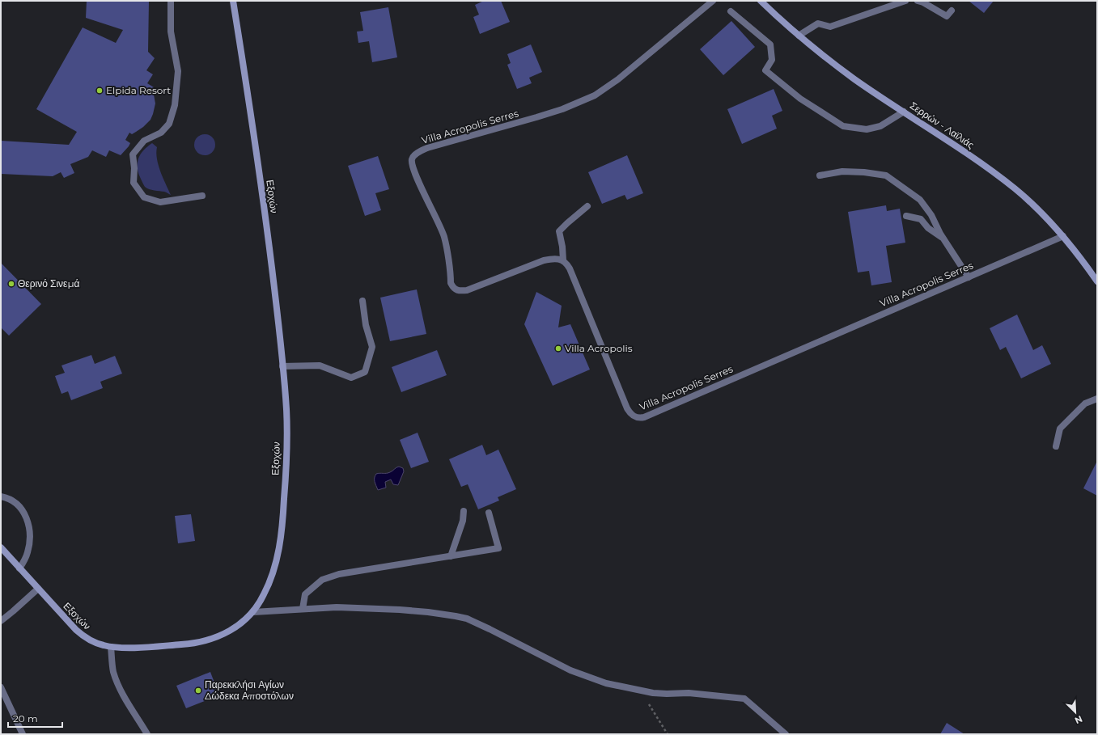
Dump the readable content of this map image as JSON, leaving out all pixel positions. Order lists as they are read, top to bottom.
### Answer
{
  "streets": {
    "main road": ["Σερρών - Λαϊλιάς", "Εξοχών"],
    "street": ["Villa Acropolis Serres"]
  },
  "crossings": [
    ["Σερρών - Λαϊλιάς", "Villa Acropolis Serres"]
  ],
  "places": [
    "Elpida Resort",
    "Θερινό Σινεμά",
    "Villa Acropolis",
    "Παρεκκλήσι Αγίων Δώδεκα Αποστόλων"
  ],
  "scale_bar": "20 m",
  "north": "bottom right"
}
